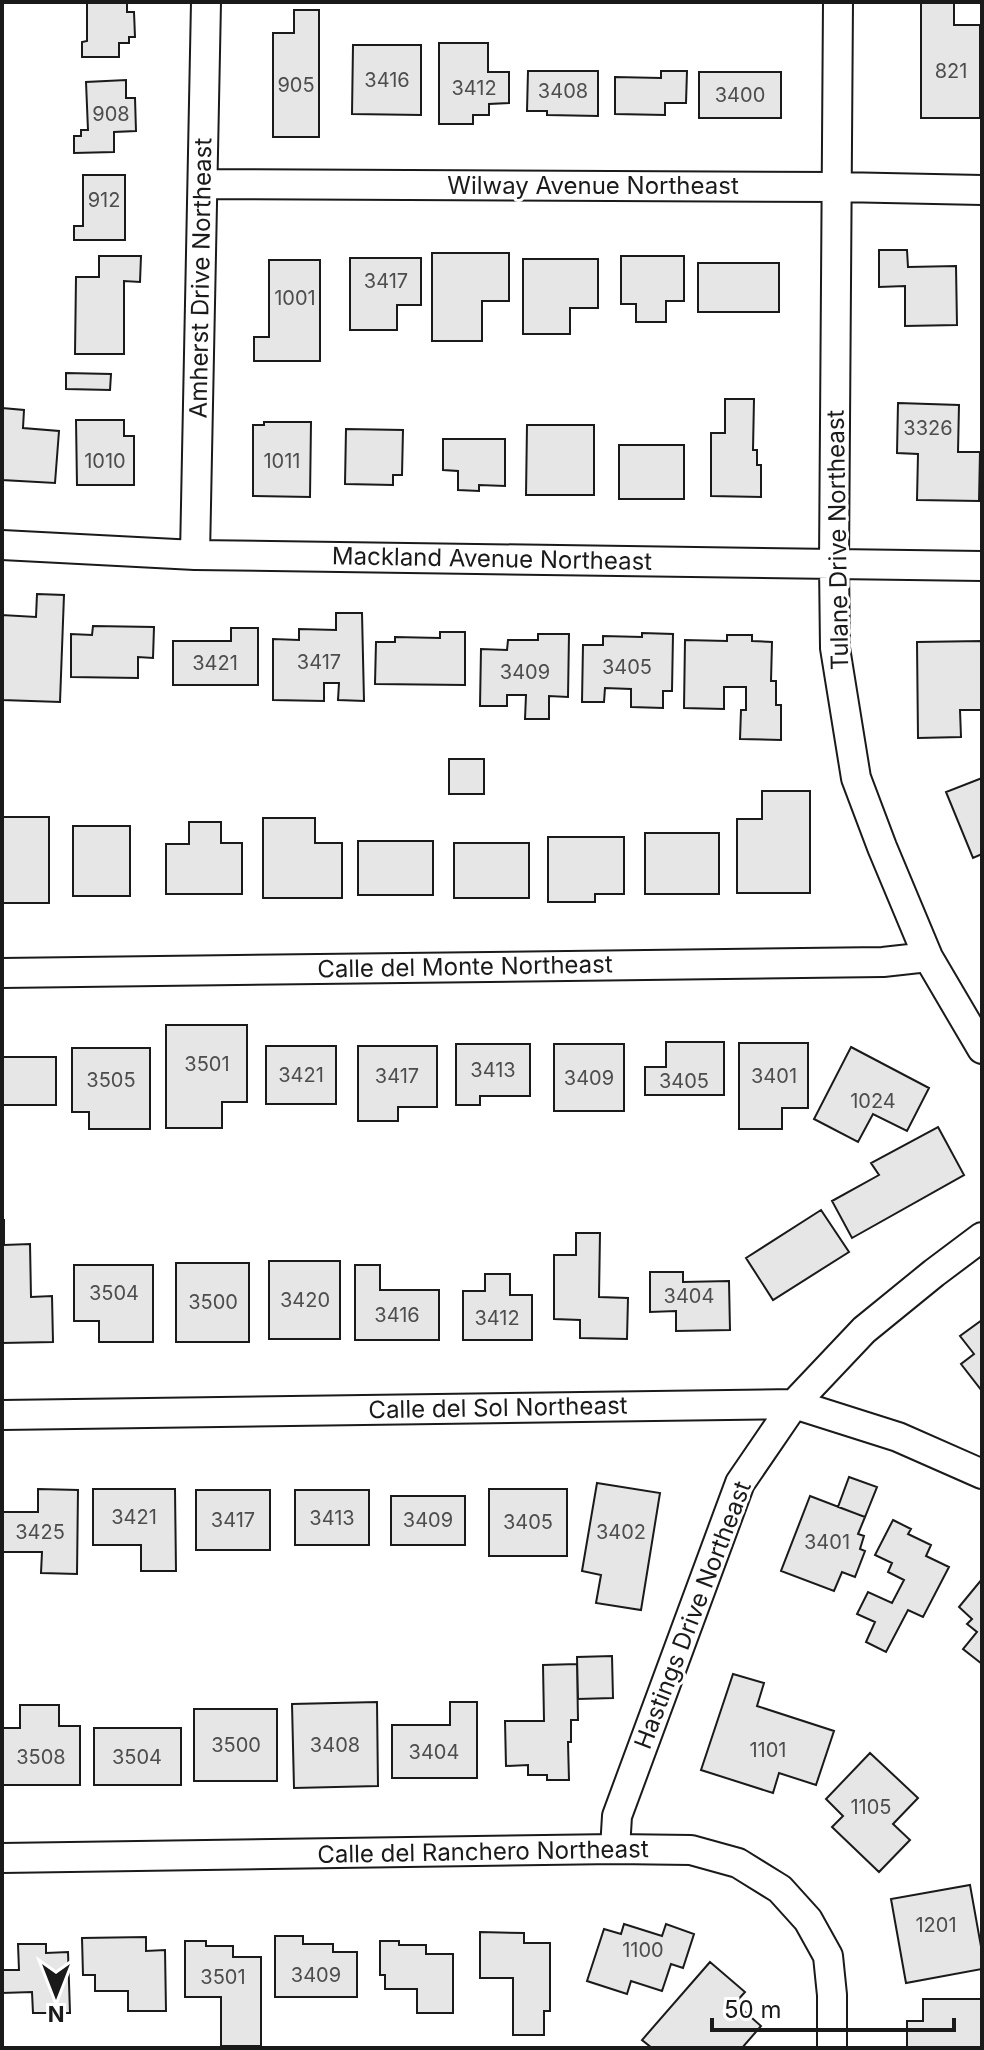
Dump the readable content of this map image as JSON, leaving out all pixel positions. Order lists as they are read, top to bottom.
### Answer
{
  "streets": {
    "street": [
      "Wilway Avenue Northeast",
      "Amherst Drive Northeast",
      "Tulane Drive Northeast",
      "Mackland Avenue Northeast",
      "Calle del Monte Northeast",
      "Calle del Sol Northeast",
      "Hastings Drive Northeast",
      "Calle del Ranchero Northeast"
    ]
  },
  "crossings": [
    ["Wilway Avenue Northeast", "Amherst Drive Northeast"],
    ["Wilway Avenue Northeast", "Tulane Drive Northeast"],
    ["Amherst Drive Northeast", "Mackland Avenue Northeast"],
    ["Tulane Drive Northeast", "Mackland Avenue Northeast"],
    ["Tulane Drive Northeast", "Calle del Monte Northeast"],
    ["Calle del Sol Northeast", "Hastings Drive Northeast"],
    ["Hastings Drive Northeast", "Calle del Ranchero Northeast"]
  ],
  "house_numbers": [
    "821",
    "3416",
    "905",
    "3412",
    "3408",
    "3400",
    "908",
    "912",
    "3417",
    "1001",
    "3326",
    "1010",
    "1011",
    "3417",
    "3421",
    "3405",
    "3409",
    "3501",
    "3413",
    "3421",
    "3417",
    "3401",
    "3409",
    "3505",
    "3405",
    "1024",
    "3504",
    "3404",
    "3420",
    "3500",
    "3416",
    "3412",
    "3421",
    "3413",
    "3417",
    "3409",
    "3405",
    "3425",
    "3402",
    "3401",
    "3500",
    "3408",
    "1101",
    "3404",
    "3508",
    "3504",
    "1105",
    "1201",
    "1100",
    "3409",
    "3501"
  ],
  "scale_bar": "50 m",
  "north": "bottom"
}
